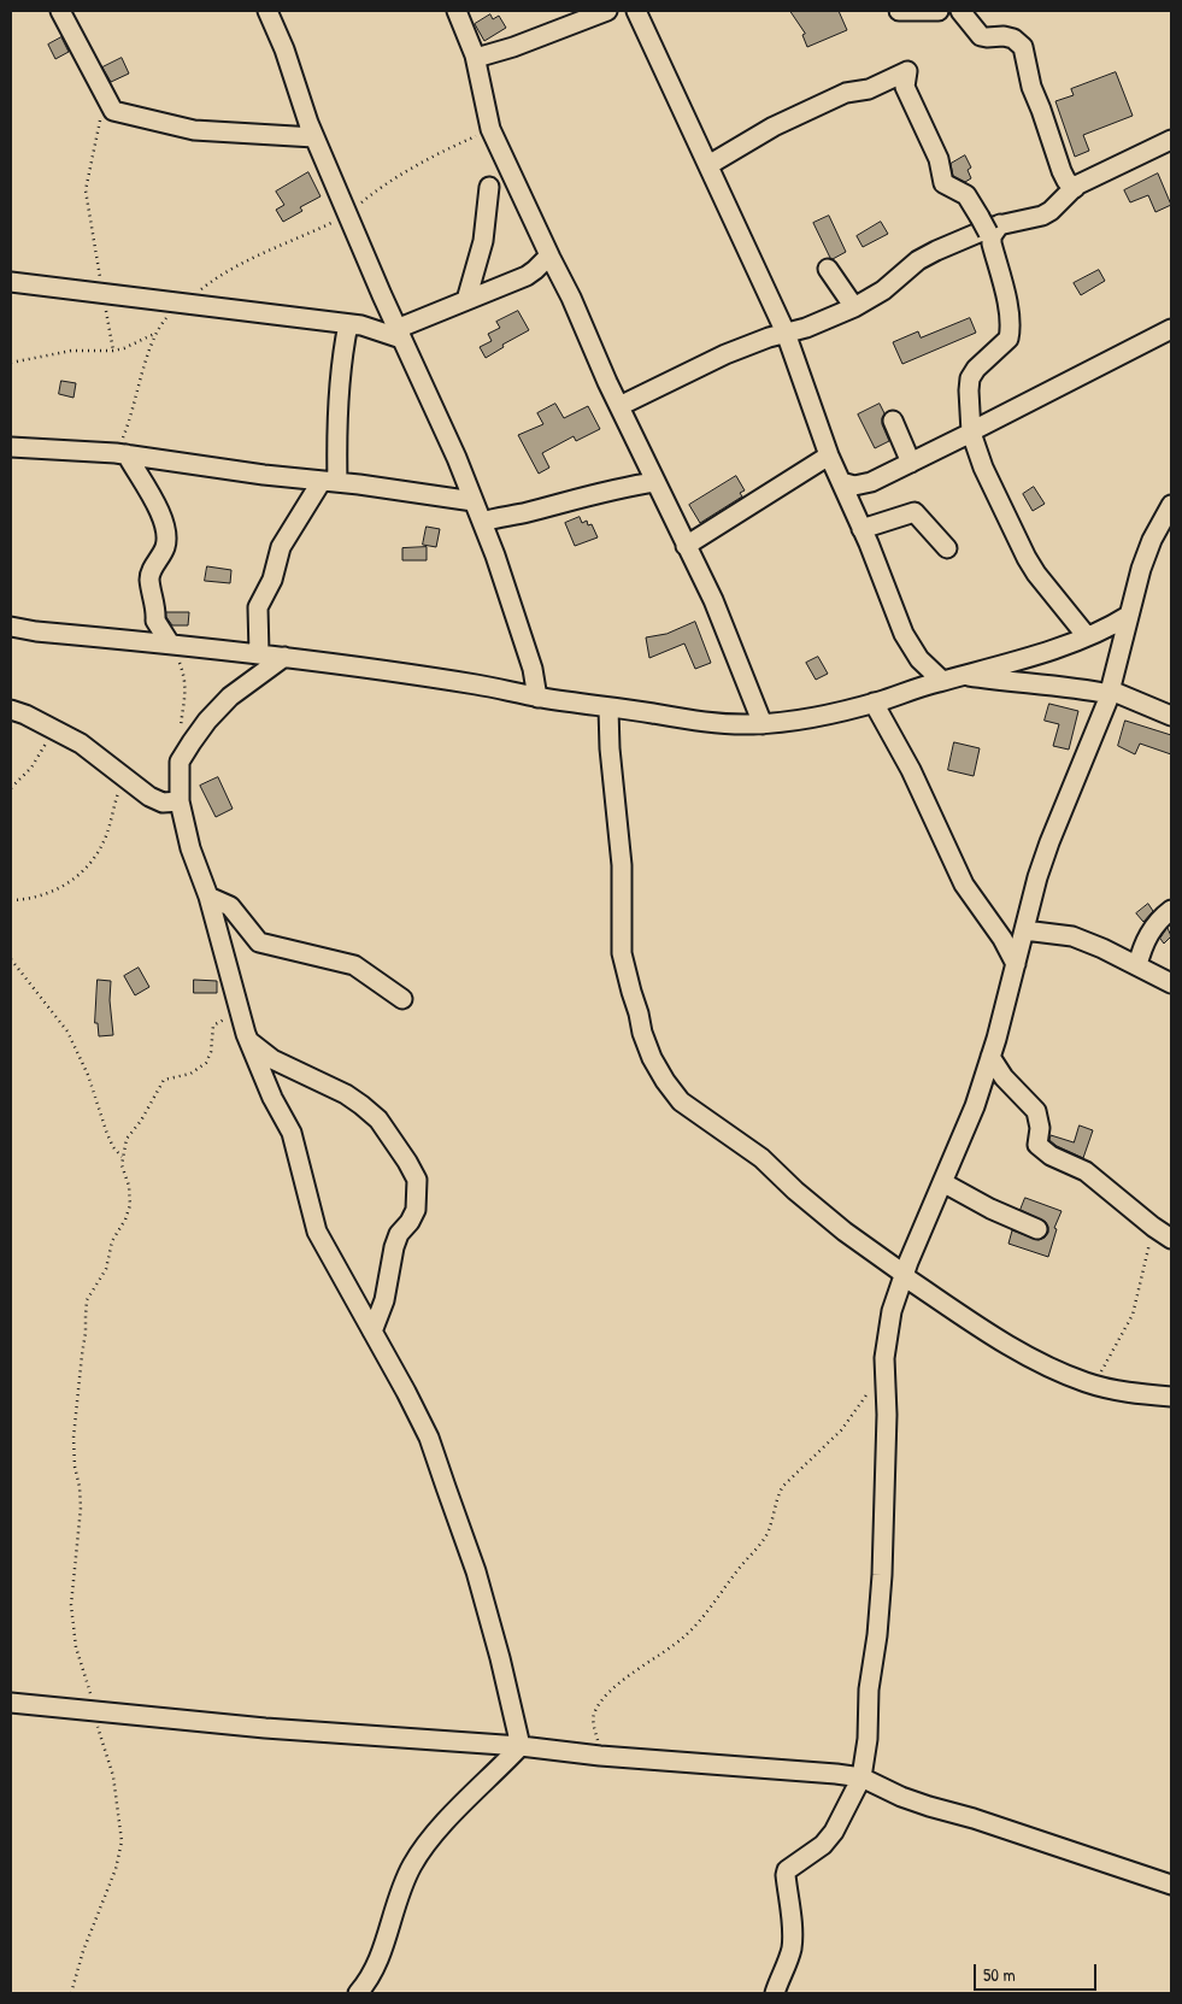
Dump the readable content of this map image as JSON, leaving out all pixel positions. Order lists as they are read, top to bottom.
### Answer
{
  "scale_bar": "50 m"
}
